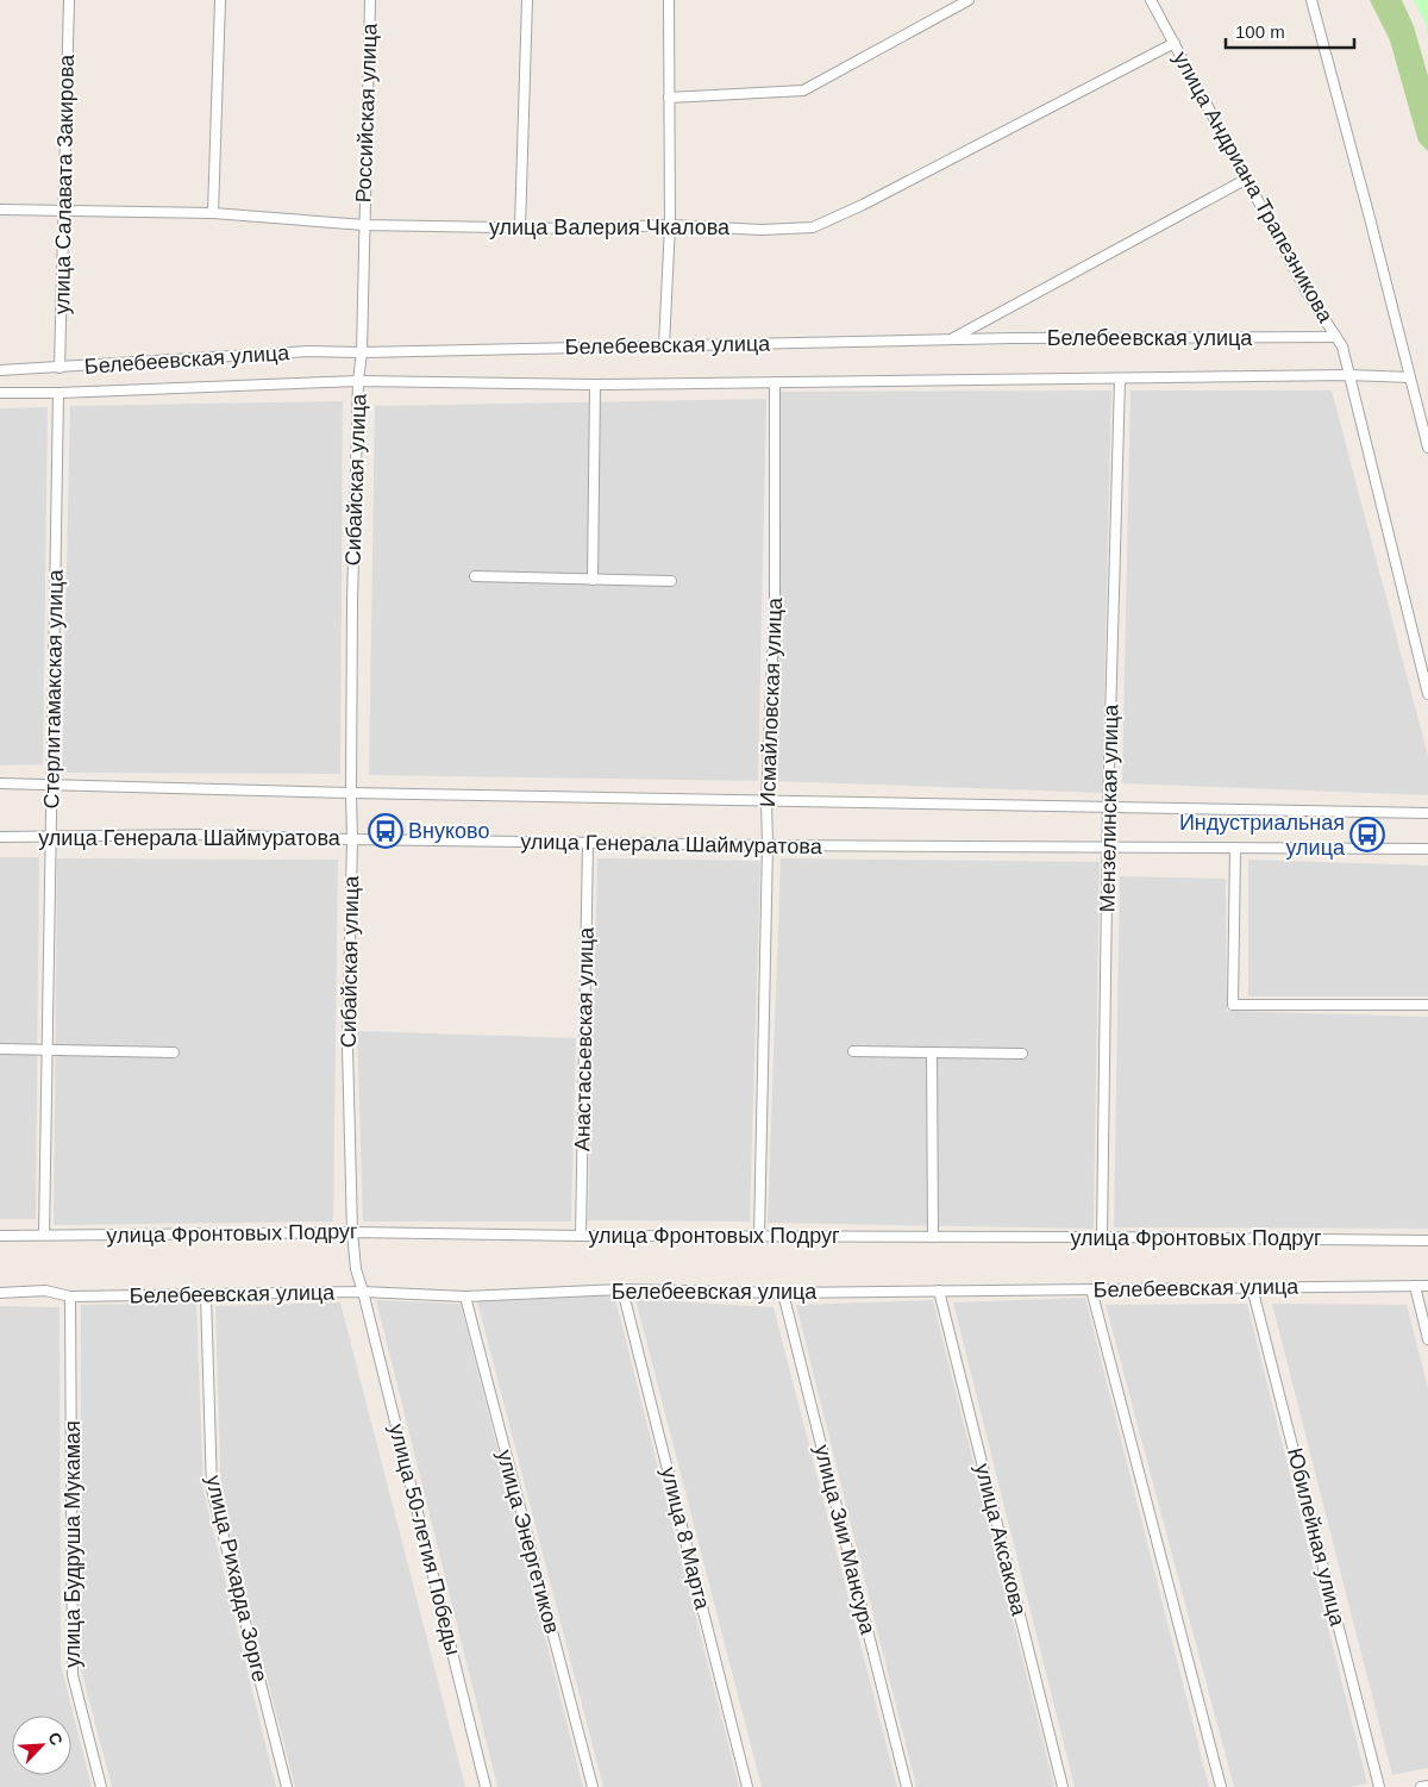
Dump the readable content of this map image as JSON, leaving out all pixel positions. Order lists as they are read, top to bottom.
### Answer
{
  "streets": {
    "street": [
      "Российская улица",
      "улица Салавата Закирова",
      "улица Андриана Трапезникова",
      "улица Валерия Чкалова",
      "Белебеевская улица",
      "Сибайская улица",
      "Стерлитамакская улица",
      "Исмайловская улица",
      "Мензелинская улица",
      "улица Генерала Шаймуратова",
      "Анастасьевская улица",
      "улица Фронтовых Подруг",
      "Юбилейная улица",
      "улица 8 Марта",
      "улица 50-летия Победы",
      "улица Зии Мансура",
      "улица Аксакова",
      "улица Энергетиков",
      "улица Будруша Мукамая",
      "улица Рихарда Зорге"
    ]
  },
  "crossings": [
    ["Российская улица", "улица Валерия Чкалова"],
    ["Российская улица", "Белебеевская улица"],
    ["Российская улица", "Сибайская улица"],
    ["улица Салавата Закирова", "улица Валерия Чкалова"],
    ["улица Салавата Закирова", "Белебеевская улица"],
    ["улица Андриана Трапезникова", "улица Валерия Чкалова"],
    ["улица Андриана Трапезникова", "Белебеевская улица"],
    ["Белебеевская улица", "Сибайская улица"],
    ["Белебеевская улица", "Стерлитамакская улица"],
    ["Белебеевская улица", "Исмайловская улица"],
    ["Белебеевская улица", "Мензелинская улица"],
    ["Белебеевская улица", "Юбилейная улица"],
    ["Белебеевская улица", "улица 8 Марта"],
    ["Белебеевская улица", "улица 50-летия Победы"],
    ["Белебеевская улица", "улица Зии Мансура"],
    ["Белебеевская улица", "улица Аксакова"],
    ["Белебеевская улица", "улица Энергетиков"],
    ["Белебеевская улица", "улица Будруша Мукамая"],
    ["Белебеевская улица", "улица Рихарда Зорге"],
    ["Сибайская улица", "улица Генерала Шаймуратова"],
    ["Сибайская улица", "улица Фронтовых Подруг"],
    ["Сибайская улица", "улица 50-летия Победы"],
    ["Стерлитамакская улица", "улица Генерала Шаймуратова"],
    ["Стерлитамакская улица", "улица Фронтовых Подруг"],
    ["Исмайловская улица", "улица Генерала Шаймуратова"],
    ["Исмайловская улица", "улица Фронтовых Подруг"],
    ["Мензелинская улица", "улица Генерала Шаймуратова"],
    ["Мензелинская улица", "улица Фронтовых Подруг"],
    ["улица Генерала Шаймуратова", "Анастасьевская улица"],
    ["Анастасьевская улица", "улица Фронтовых Подруг"]
  ],
  "places": {
    "bus stop": ["Внуково", "Индустриальная улица"]
  },
  "scale_bar": "100 m",
  "north": "top right"
}
